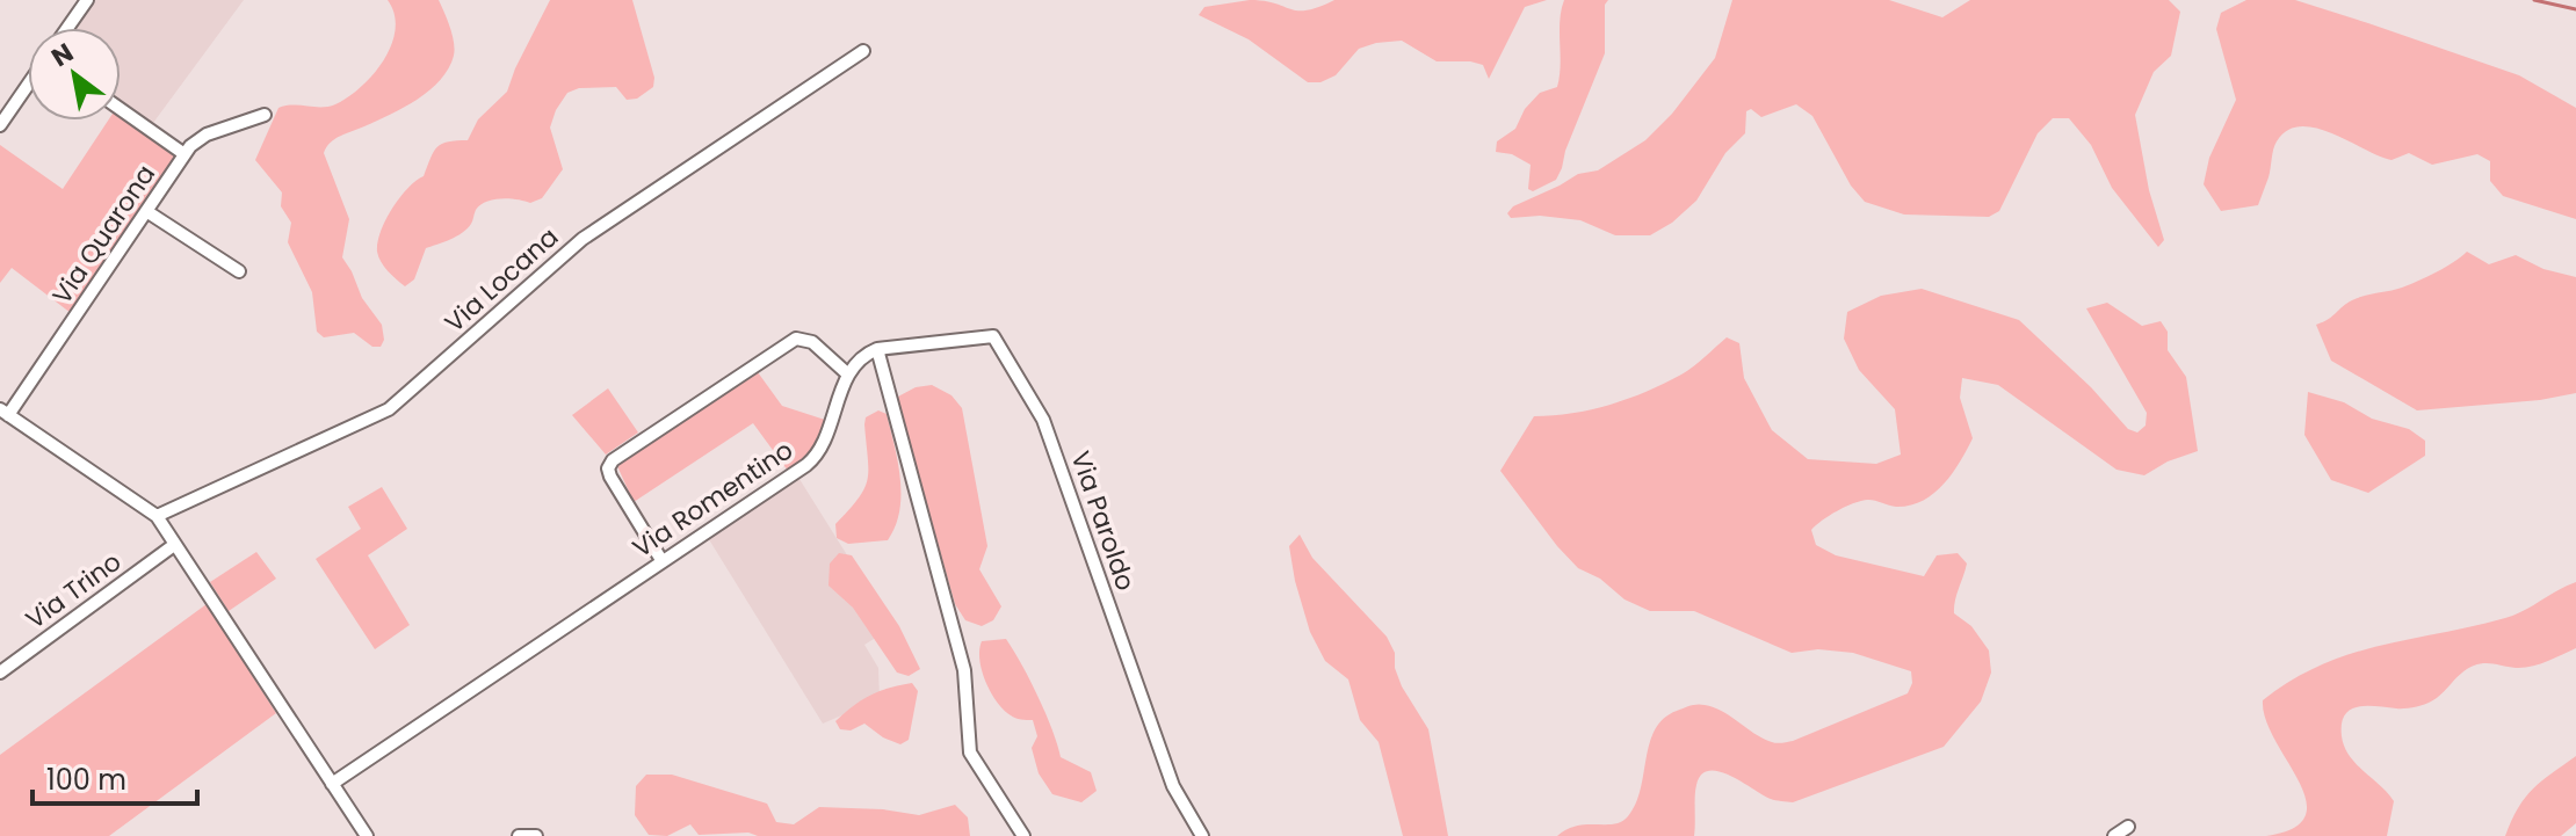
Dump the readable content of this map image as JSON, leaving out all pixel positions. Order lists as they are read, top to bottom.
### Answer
{
  "streets": {
    "street": [
      "Via Quarona",
      "Via Locana",
      "Via Romentino",
      "Via Paroldo",
      "Via Trino"
    ]
  },
  "crossings": [
    ["Via Romentino", "Via Paroldo"]
  ],
  "scale_bar": "100 m",
  "north": "top left"
}
